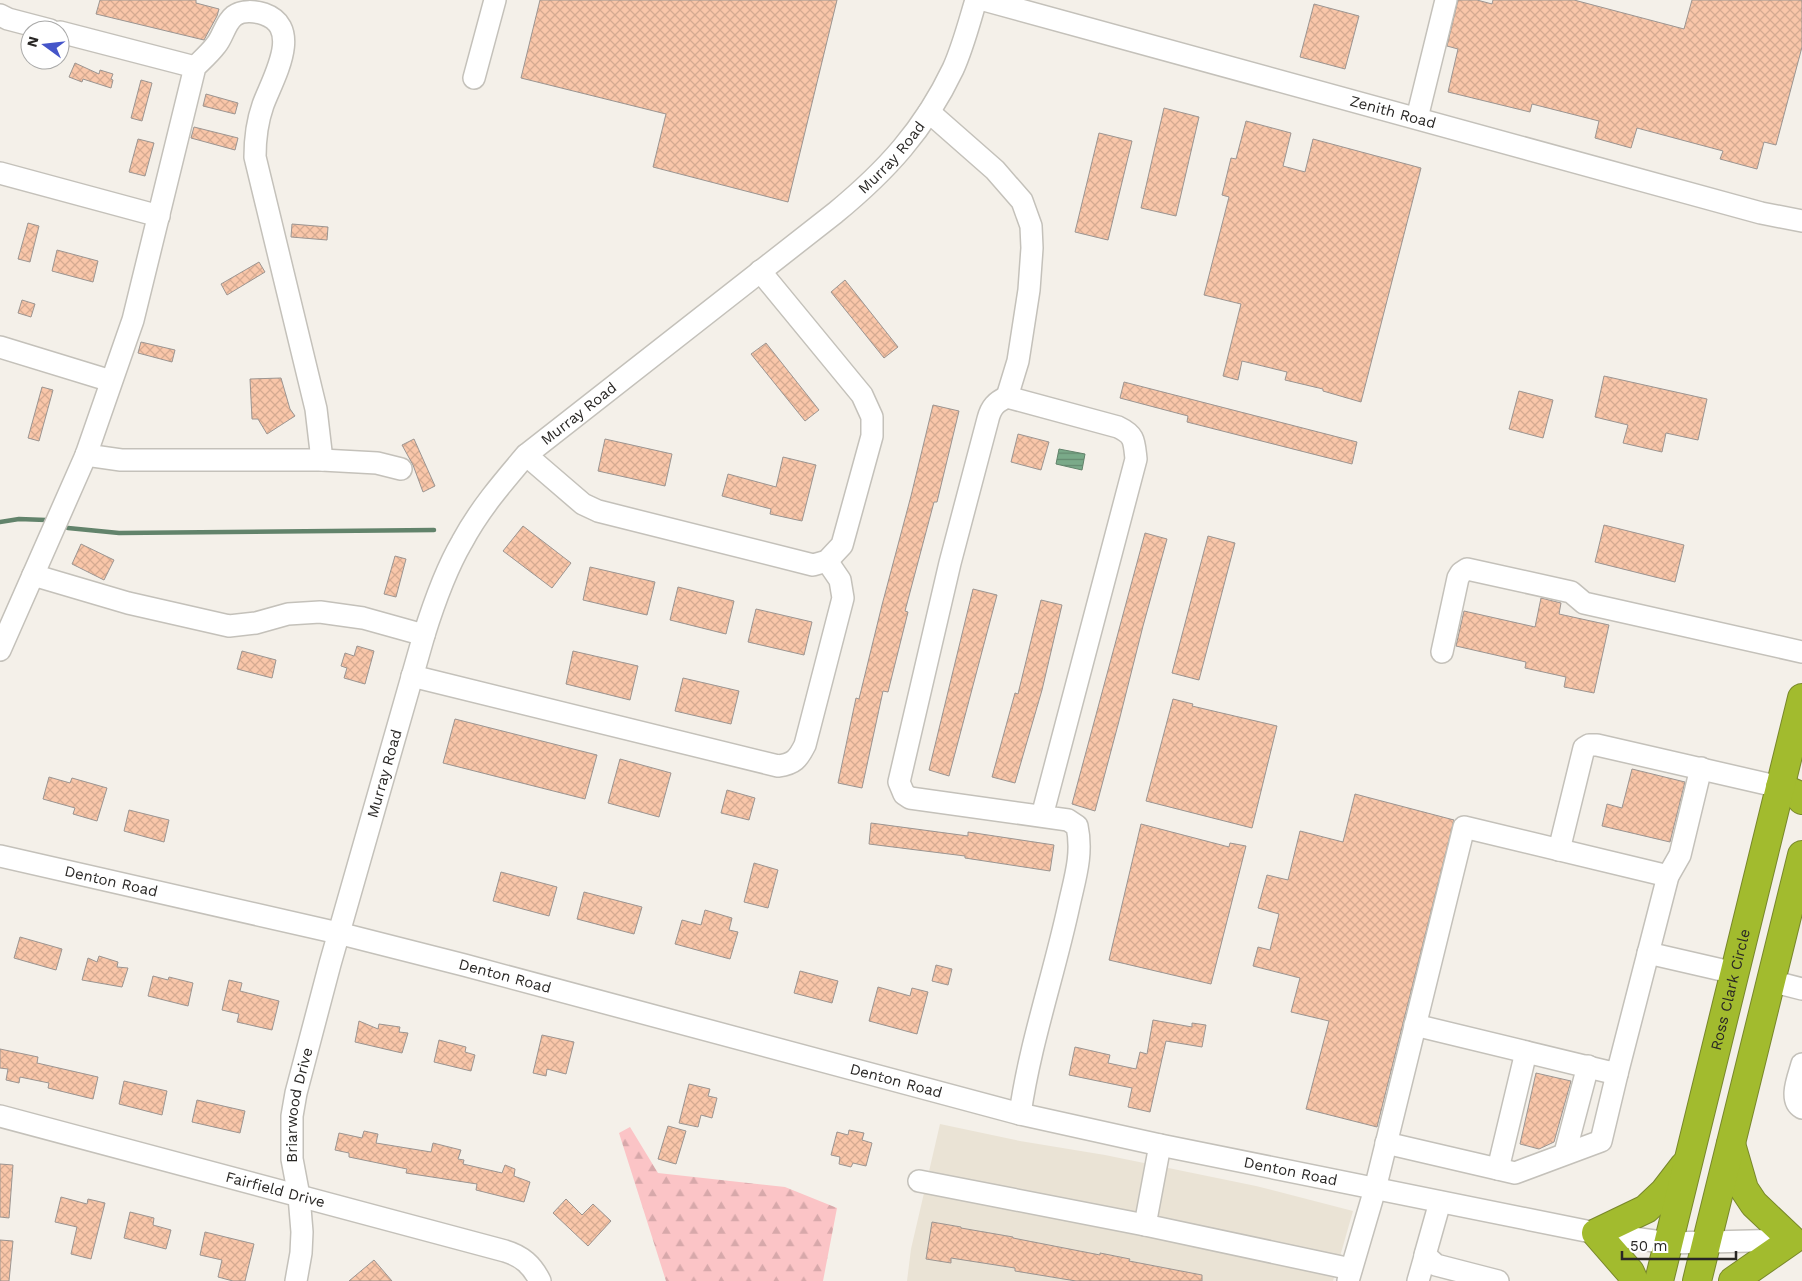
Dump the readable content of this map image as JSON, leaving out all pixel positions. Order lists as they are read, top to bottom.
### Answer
{
  "streets": {
    "highway": ["Ross Clark Circle"],
    "street": [
      "Zenith Road",
      "Murray Road",
      "Denton Road",
      "Briarwood Drive",
      "Fairfield Drive"
    ]
  },
  "crossings": [
    ["Murray Road", "Denton Road"],
    ["Murray Road", "Briarwood Drive"],
    ["Denton Road", "Ross Clark Circle"],
    ["Denton Road", "Briarwood Drive"],
    ["Briarwood Drive", "Fairfield Drive"]
  ],
  "scale_bar": "50 m",
  "north": "left"
}
